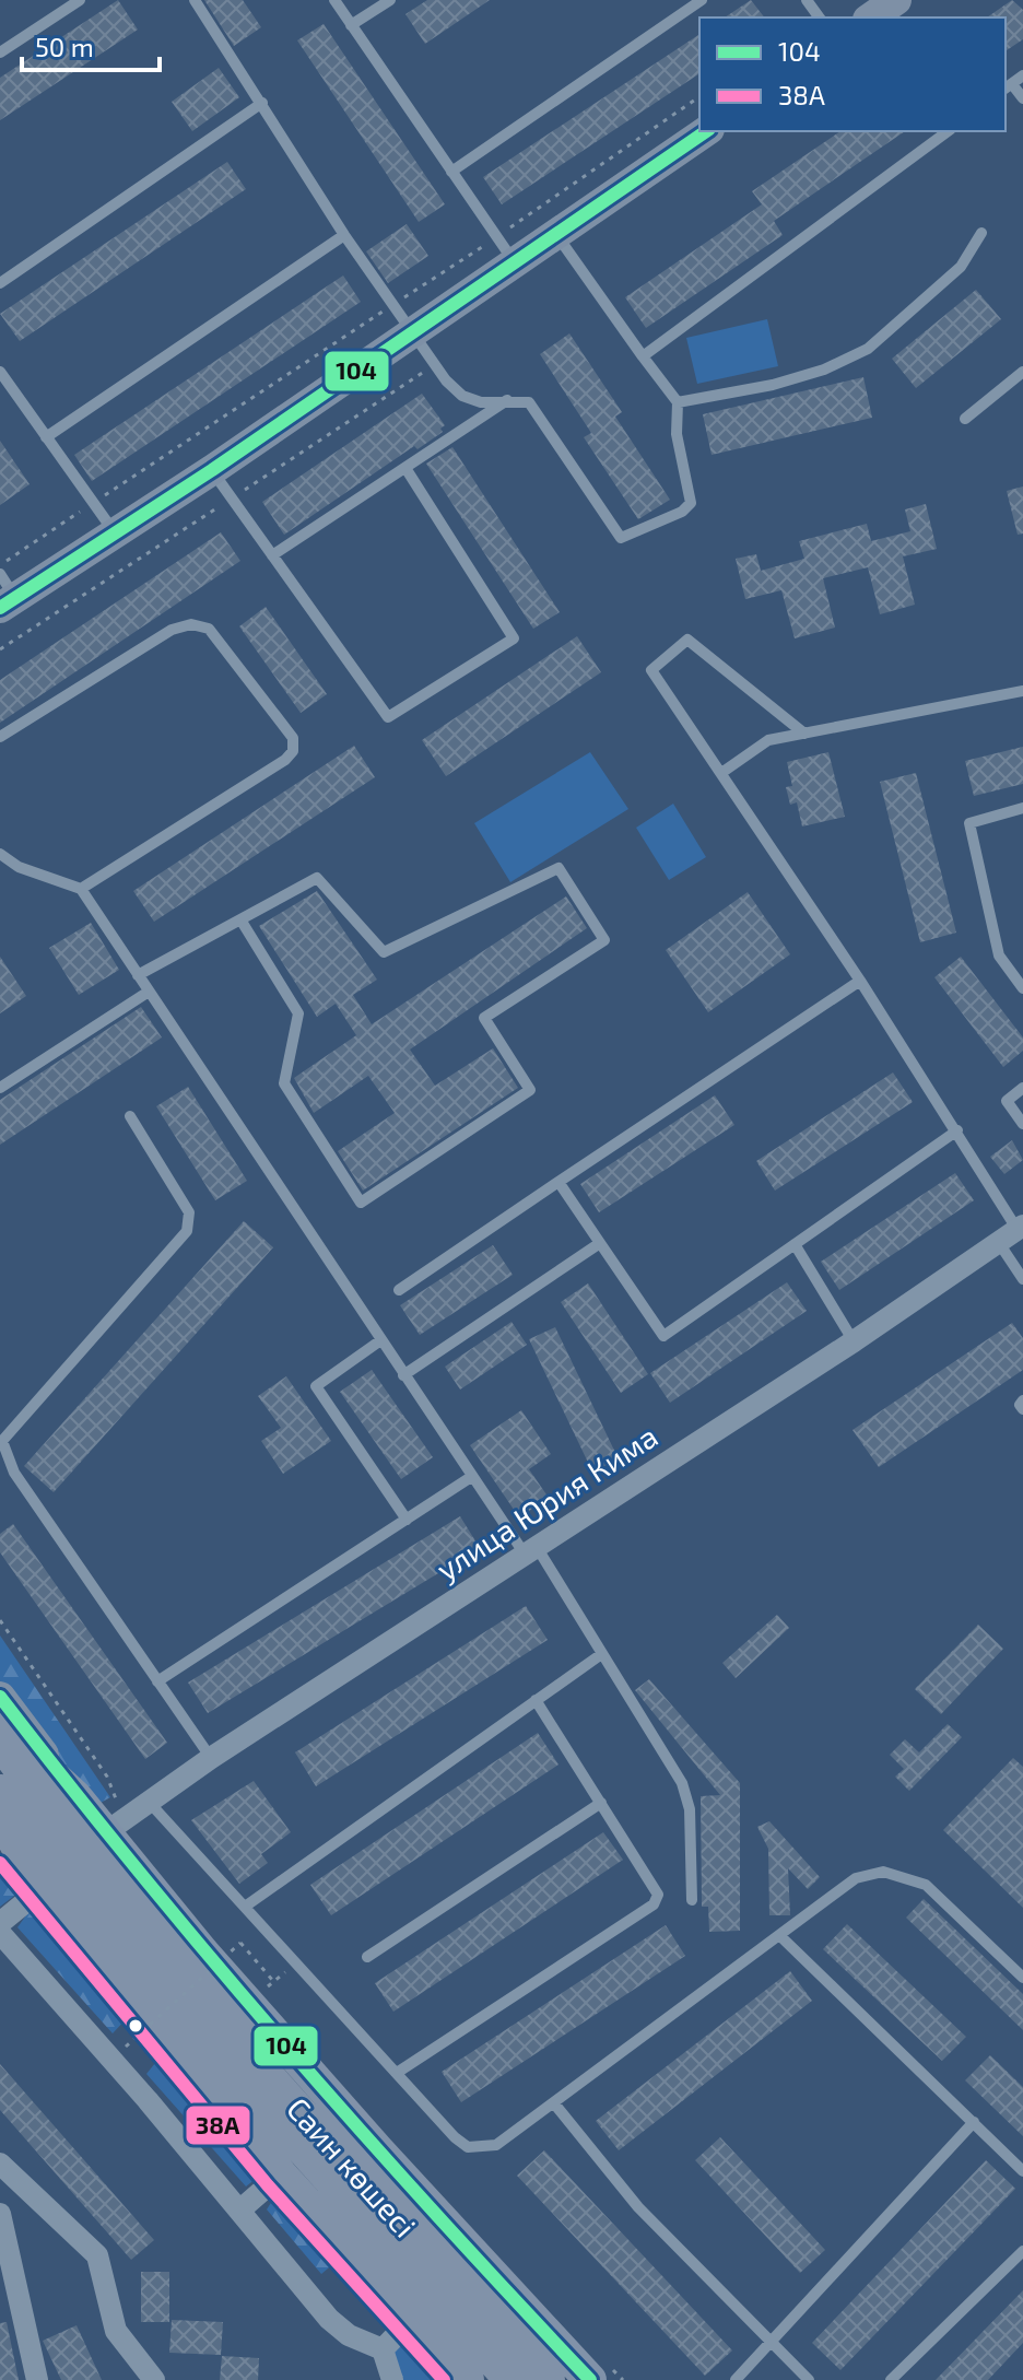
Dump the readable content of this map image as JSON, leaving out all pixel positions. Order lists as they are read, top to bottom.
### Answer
{
  "streets": {
    "main road": ["Саин көшесі"],
    "street": ["улица Юрия Кима"]
  },
  "crossings": [
    ["улица Юрия Кима", "Саин көшесі"]
  ],
  "lines": ["transit line 104", "transit line 38А"],
  "legend": ["104", "38А"],
  "scale_bar": "50 m"
}
